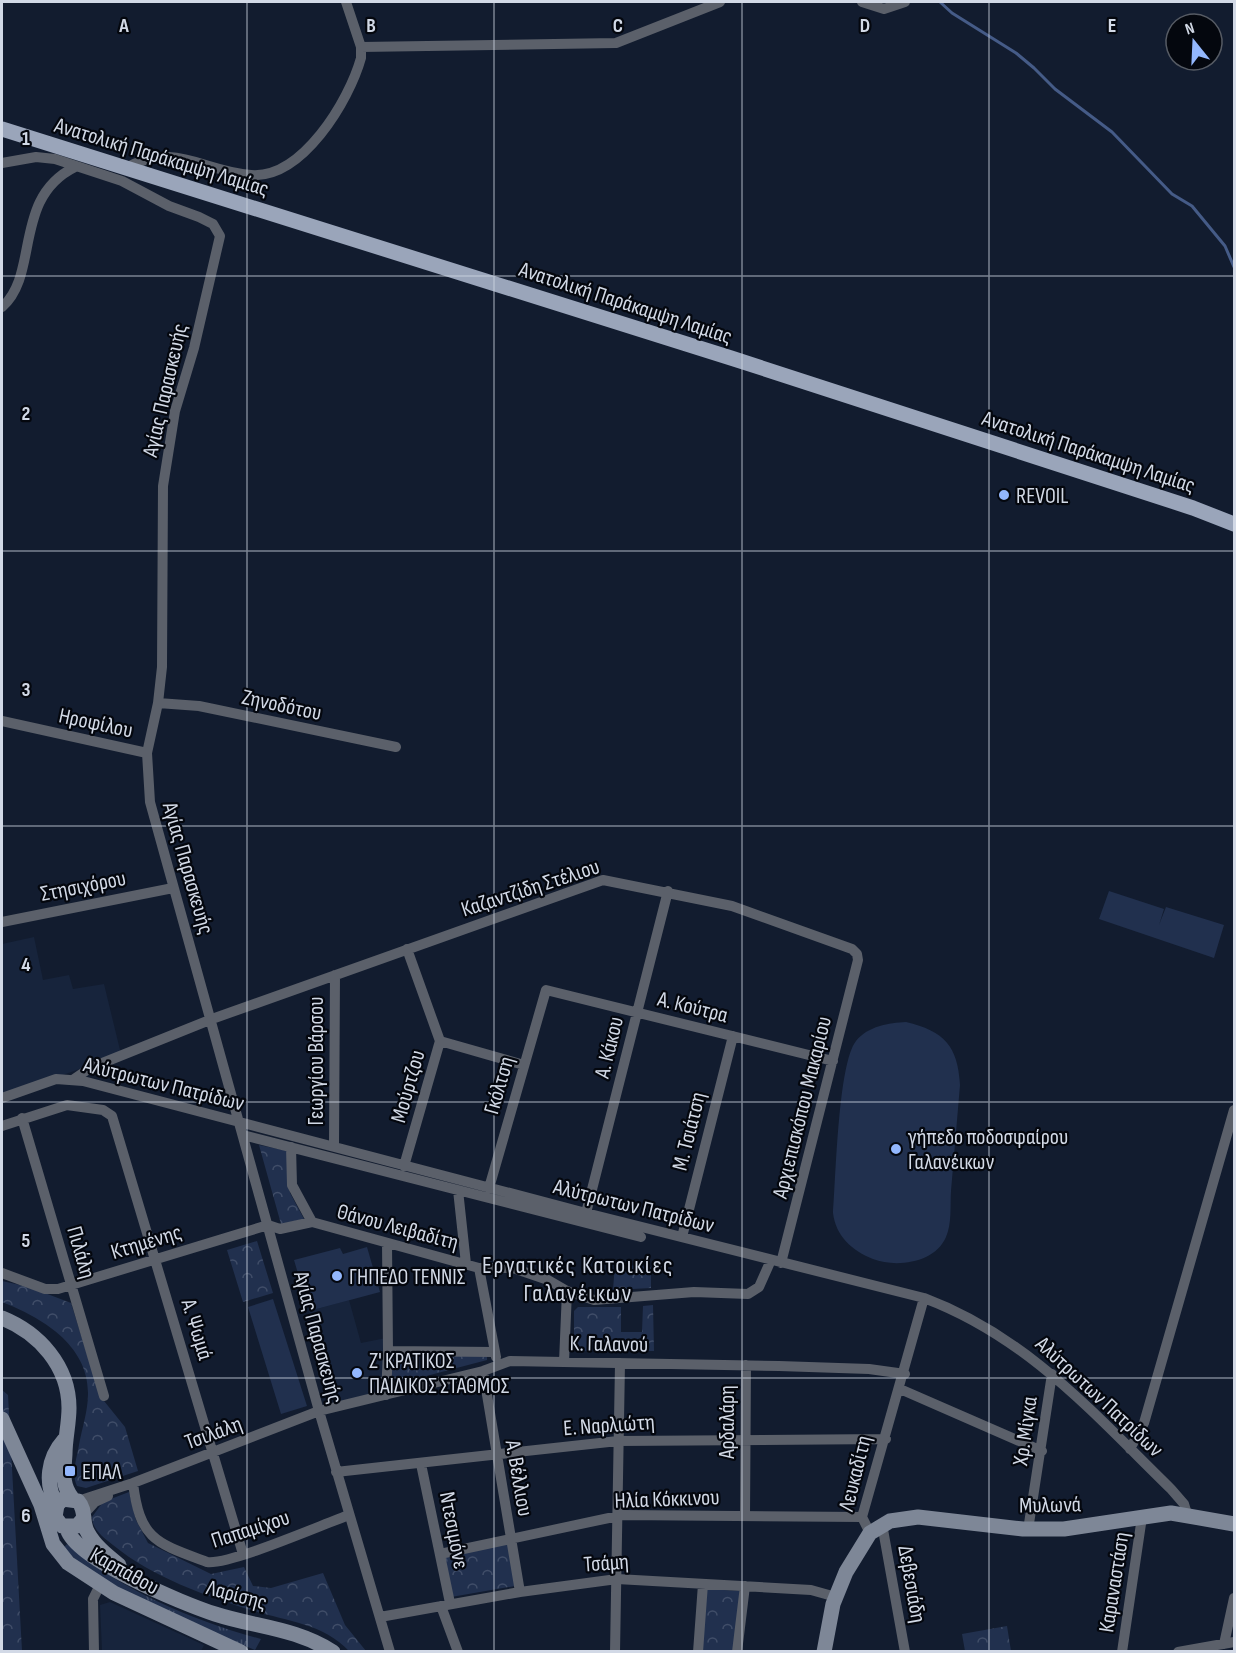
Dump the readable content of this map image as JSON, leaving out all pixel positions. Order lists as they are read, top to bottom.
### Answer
{
  "streets": {
    "main road": ["Ανατολική Παράκαμψη Λαμίας"],
    "street": [
      "Αγίας Παρασκευής",
      "Ζηνοδότου",
      "Ηροφίλου",
      "Στησιχόρου",
      "Καζαντζίδη Στέλιου",
      "Α. Κούτρα",
      "Α. Κάκου",
      "Γεωργίου Βάρσου",
      "Αλύτρωτων Πατρίδων",
      "Γκόλτση",
      "Μούρτζου",
      "Αρχιεπισκόπου Μακαρίου",
      "Μ. Τσιάτση",
      "Θάνου Λειβαδίτη",
      "Κτημένης",
      "Πιλάλη",
      "Α. Ψωμά",
      "Κ. Γαλανού",
      "Αρδαλάρη",
      "Ε. Ναρλιώτη",
      "Χρ. Μίγκα",
      "Τσιλάλη",
      "Λευκαδίτη",
      "Α. Βέλλιου",
      "Ηλία Κόκκινου",
      "Μυλωνά",
      "Παπαμίχου",
      "Ντεσιμόνε",
      "Τσάμη",
      "Καρπάθου",
      "Καραναστάση",
      "Δεβεσιάδη",
      "Λαρίσης"
    ]
  },
  "crossings": [
    ["Ανατολική Παράκαμψη Λαμίας", "Αγίας Παρασκευής"],
    ["Αγίας Παρασκευής", "Ζηνοδότου"],
    ["Αγίας Παρασκευής", "Ηροφίλου"],
    ["Αγίας Παρασκευής", "Στησιχόρου"],
    ["Αγίας Παρασκευής", "Καζαντζίδη Στέλιου"],
    ["Αγίας Παρασκευής", "Αλύτρωτων Πατρίδων"],
    ["Αγίας Παρασκευής", "Θάνου Λειβαδίτη"],
    ["Αγίας Παρασκευής", "Κτημένης"],
    ["Αγίας Παρασκευής", "Κ. Γαλανού"],
    ["Αγίας Παρασκευής", "Ε. Ναρλιώτη"],
    ["Αγίας Παρασκευής", "Τσιλάλη"],
    ["Αγίας Παρασκευής", "Παπαμίχου"],
    ["Αγίας Παρασκευής", "Τσάμη"],
    ["Καζαντζίδη Στέλιου", "Α. Κάκου"],
    ["Καζαντζίδη Στέλιου", "Γεωργίου Βάρσου"],
    ["Καζαντζίδη Στέλιου", "Αλύτρωτων Πατρίδων"],
    ["Καζαντζίδη Στέλιου", "Μούρτζου"],
    ["Καζαντζίδη Στέλιου", "Αρχιεπισκόπου Μακαρίου"],
    ["Α. Κούτρα", "Α. Κάκου"],
    ["Α. Κούτρα", "Γκόλτση"],
    ["Α. Κούτρα", "Αρχιεπισκόπου Μακαρίου"],
    ["Α. Κούτρα", "Μ. Τσιάτση"],
    ["Α. Κάκου", "Αλύτρωτων Πατρίδων"],
    ["Γεωργίου Βάρσου", "Αλύτρωτων Πατρίδων"],
    ["Αλύτρωτων Πατρίδων", "Γκόλτση"],
    ["Αλύτρωτων Πατρίδων", "Μούρτζου"],
    ["Αλύτρωτων Πατρίδων", "Αρχιεπισκόπου Μακαρίου"],
    ["Αλύτρωτων Πατρίδων", "Μ. Τσιάτση"],
    ["Αλύτρωτων Πατρίδων", "Θάνου Λειβαδίτη"],
    ["Αλύτρωτων Πατρίδων", "Χρ. Μίγκα"],
    ["Αλύτρωτων Πατρίδων", "Λευκαδίτη"],
    ["Αλύτρωτων Πατρίδων", "Μυλωνά"],
    ["Αρχιεπισκόπου Μακαρίου", "Θάνου Λειβαδίτη"],
    ["Θάνου Λειβαδίτη", "Κτημένης"],
    ["Κτημένης", "Πιλάλη"],
    ["Κτημένης", "Α. Ψωμά"],
    ["Πιλάλη", "Α. Ψωμά"],
    ["Α. Ψωμά", "Τσιλάλη"],
    ["Α. Ψωμά", "Παπαμίχου"],
    ["Κ. Γαλανού", "Αρδαλάρη"],
    ["Κ. Γαλανού", "Τσιλάλη"],
    ["Κ. Γαλανού", "Λευκαδίτη"],
    ["Κ. Γαλανού", "Α. Βέλλιου"],
    ["Αρδαλάρη", "Ε. Ναρλιώτη"],
    ["Αρδαλάρη", "Ηλία Κόκκινου"],
    ["Ε. Ναρλιώτη", "Λευκαδίτη"],
    ["Ε. Ναρλιώτη", "Α. Βέλλιου"],
    ["Ε. Ναρλιώτη", "Ντεσιμόνε"],
    ["Χρ. Μίγκα", "Μυλωνά"],
    ["Τσιλάλη", "Παπαμίχου"],
    ["Τσιλάλη", "Λαρίσης"],
    ["Λευκαδίτη", "Ηλία Κόκκινου"],
    ["Λευκαδίτη", "Μυλωνά"],
    ["Λευκαδίτη", "Τσάμη"],
    ["Λευκαδίτη", "Δεβεσιάδη"],
    ["Α. Βέλλιου", "Ηλία Κόκκινου"],
    ["Α. Βέλλιου", "Τσάμη"],
    ["Ηλία Κόκκινου", "Ντεσιμόνε"],
    ["Μυλωνά", "Καραναστάση"],
    ["Μυλωνά", "Δεβεσιάδη"],
    ["Ντεσιμόνε", "Τσάμη"],
    ["Καρπάθου", "Λαρίσης"]
  ],
  "districts": ["Εργατικές Κατοικίες Γαλανέικων"],
  "places": {
    "other": [
      "REVOIL",
      "γήπεδο ποδοσφαίρου Γαλανέικων",
      "ΓΗΠΕΔΟ ΤΕΝΝΙΣ",
      "Ζ' ΚΡΑΤΙΚΟΣ ΠΑΙΔΙΚΟΣ ΣΤΑΘΜΟΣ"
    ],
    "transit": ["ΕΠΑΛ"]
  },
  "north": "top",
  "grid": {
    "columns": [
      "A",
      "B",
      "C",
      "D",
      "E"
    ],
    "rows": [
      "1",
      "2",
      "3",
      "4",
      "5",
      "6"
    ]
  }
}
